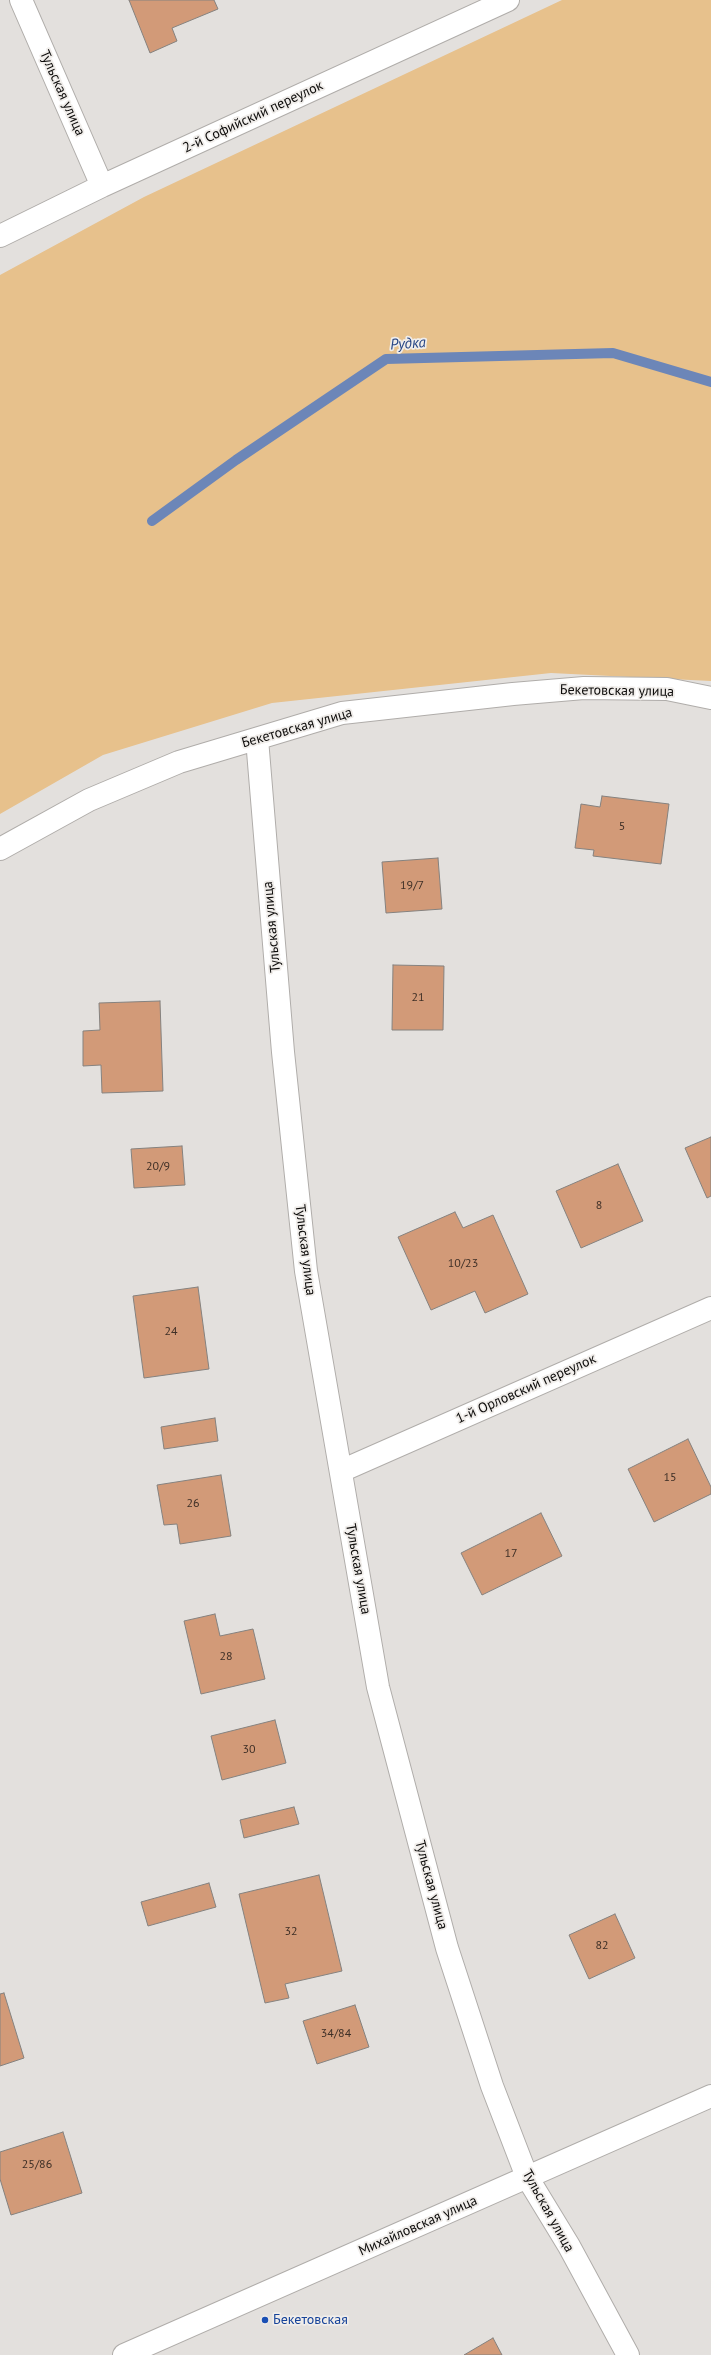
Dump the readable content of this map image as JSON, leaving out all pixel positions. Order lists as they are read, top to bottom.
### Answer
{
  "streets": {
    "street": [
      "Тульская улица",
      "2-й Софийский переулок",
      "Бекетовская улица",
      "1-й Орловский переулок",
      "Михайловская улица"
    ]
  },
  "crossings": [
    ["Тульская улица", "2-й Софийский переулок"],
    ["Тульская улица", "Бекетовская улица"],
    ["Тульская улица", "1-й Орловский переулок"],
    ["Тульская улица", "Михайловская улица"]
  ],
  "water": ["Рудка"],
  "places": ["Бекетовская"],
  "house_numbers": [
    "5",
    "19/7",
    "21",
    "20/9",
    "8",
    "10/23",
    "24",
    "15",
    "26",
    "17",
    "28",
    "30",
    "32",
    "82",
    "34/84",
    "25/86"
  ]
}
